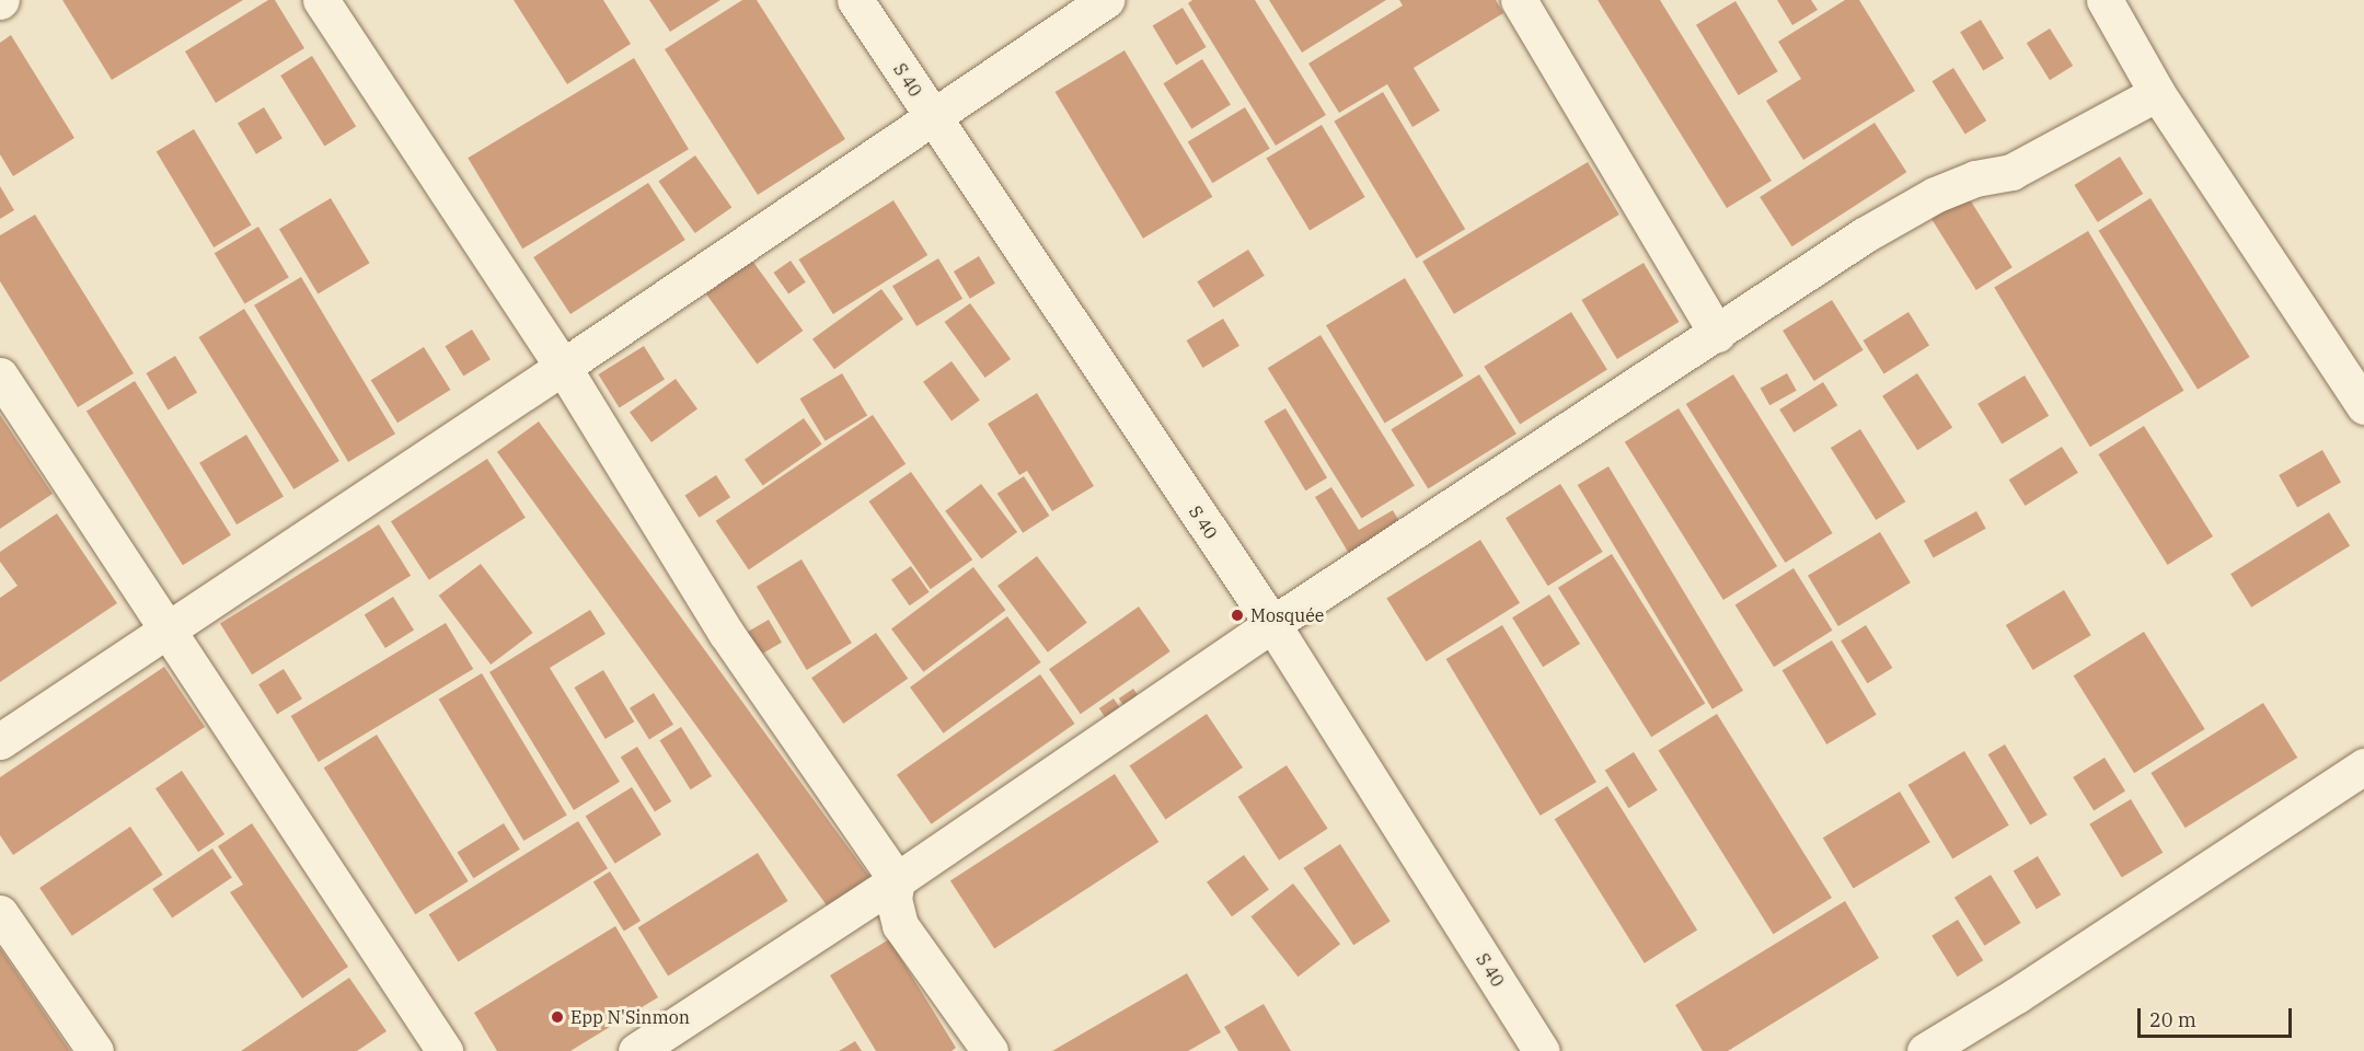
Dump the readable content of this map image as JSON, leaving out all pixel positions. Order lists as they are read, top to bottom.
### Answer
{
  "streets": {
    "street": ["S 40"]
  },
  "places": ["Mosquée", "Epp N'Sinmon"],
  "scale_bar": "20 m"
}
